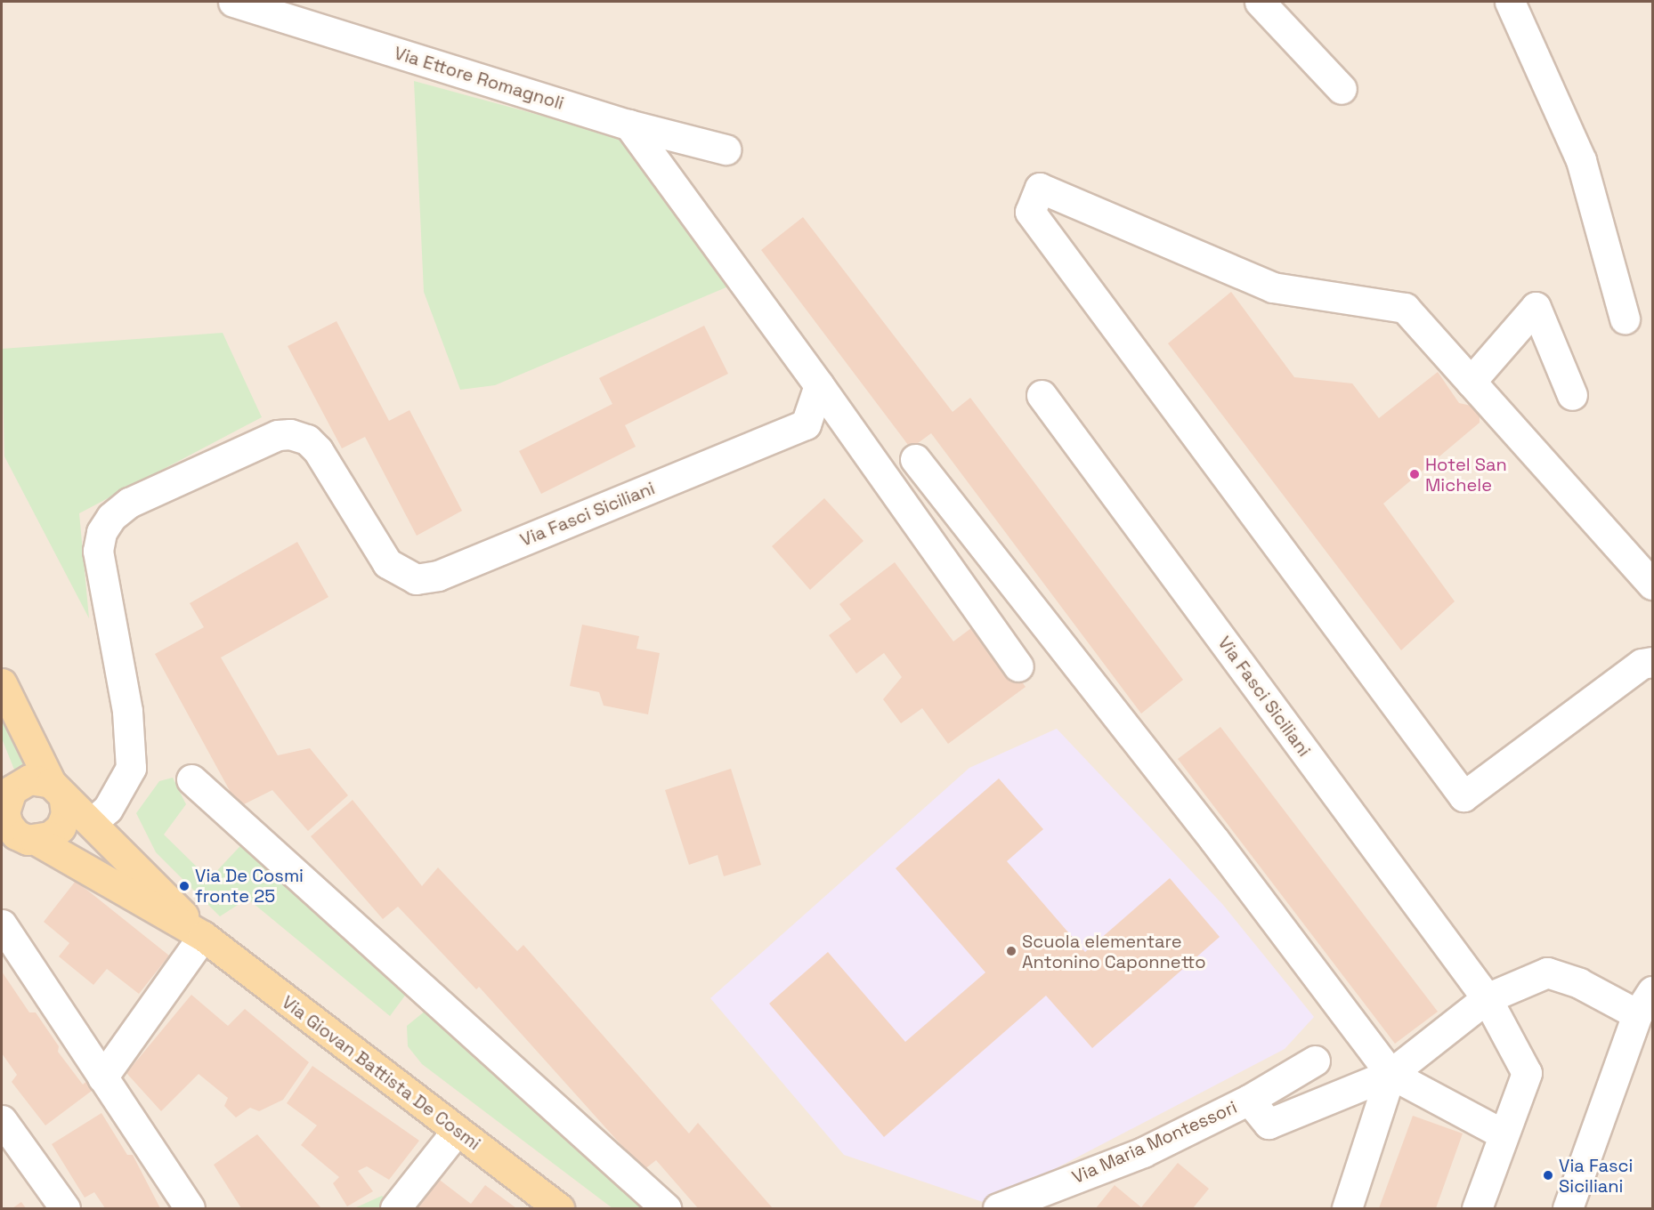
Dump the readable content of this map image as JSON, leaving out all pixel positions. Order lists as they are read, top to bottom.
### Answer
{
  "streets": {
    "main road": ["Via Giovan Battista De Cosmi"],
    "street": ["Via Ettore Romagnoli", "Via Fasci Siciliani", "Via Maria Montessori"]
  },
  "places": [
    "Hotel San Michele",
    "Via De Cosmi fronte 25",
    "Scuola elementare Antonino Caponnetto",
    "Via Fasci Siciliani"
  ]
}
